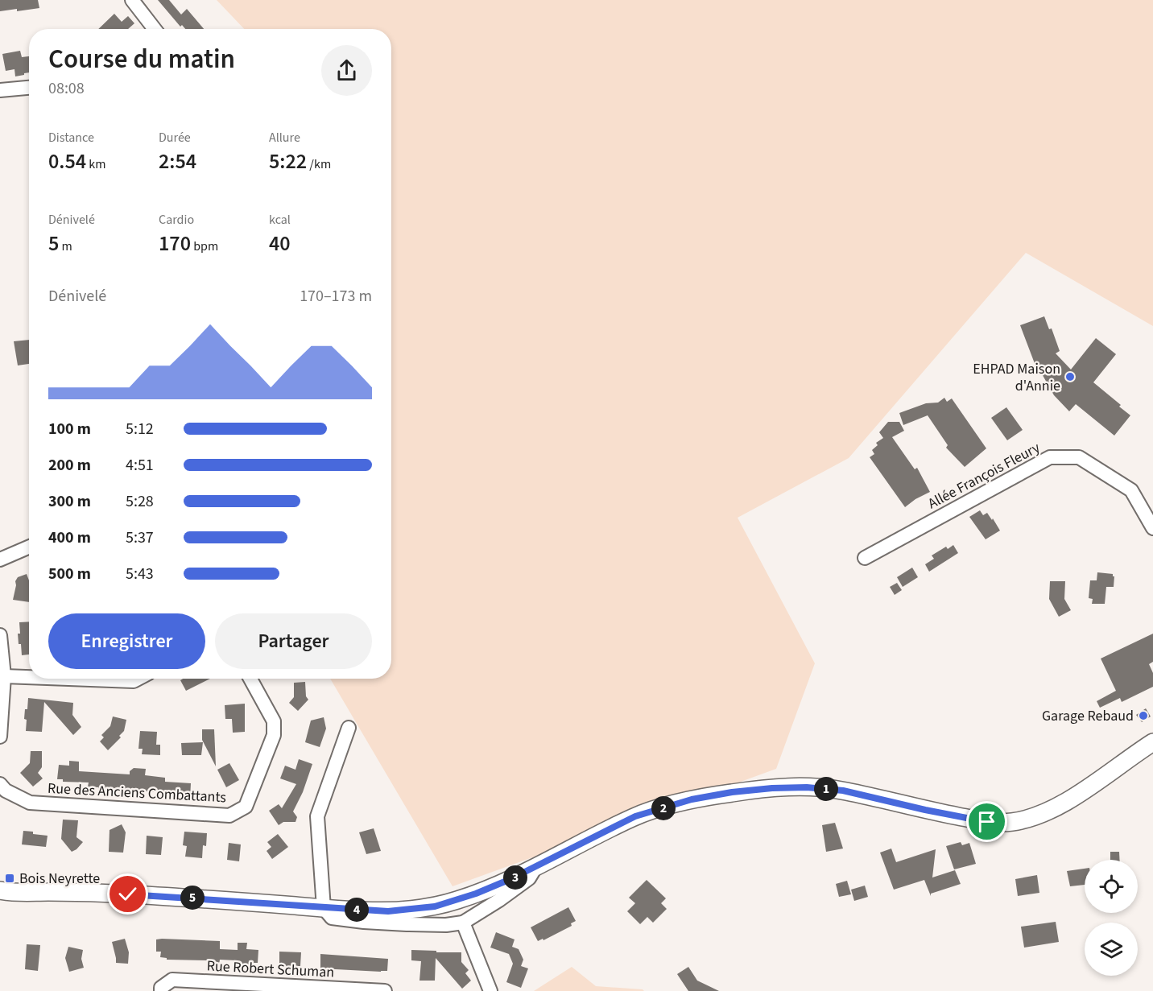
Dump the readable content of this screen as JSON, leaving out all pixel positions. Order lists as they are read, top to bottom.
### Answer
{
  "streets": {
    "street": ["Allée François Fleury", "Rue des Anciens Combattants", "Rue Robert Schuman"]
  },
  "places": {
    "other": ["EHPAD Maison d'Annie", "Garage Rebaud"],
    "transit": ["Bois Neyrette"]
  },
  "page": {
    "heading": ["Course du matin", "08:08"],
    "stats": [
      ["Distance", "0.54 km"],
      ["Durée", "2:54"],
      ["Allure", "5:22 /km"],
      ["Dénivelé", "5 m"],
      ["Cardio", "170 bpm"],
      ["kcal", "40"]
    ],
    "chart": ["Dénivelé", "170–173 m"],
    "list": [
      {
        "name": "100 m",
        "note": "5:12"
      },
      {
        "name": "200 m",
        "note": "4:51"
      },
      {
        "name": "300 m",
        "note": "5:28"
      },
      {
        "name": "400 m",
        "note": "5:37"
      },
      {
        "name": "500 m",
        "note": "5:43"
      }
    ],
    "buttons": ["Enregistrer", "Partager"],
    "pins": [
      "1",
      "2",
      "3",
      "5",
      "4"
    ]
  }
}
